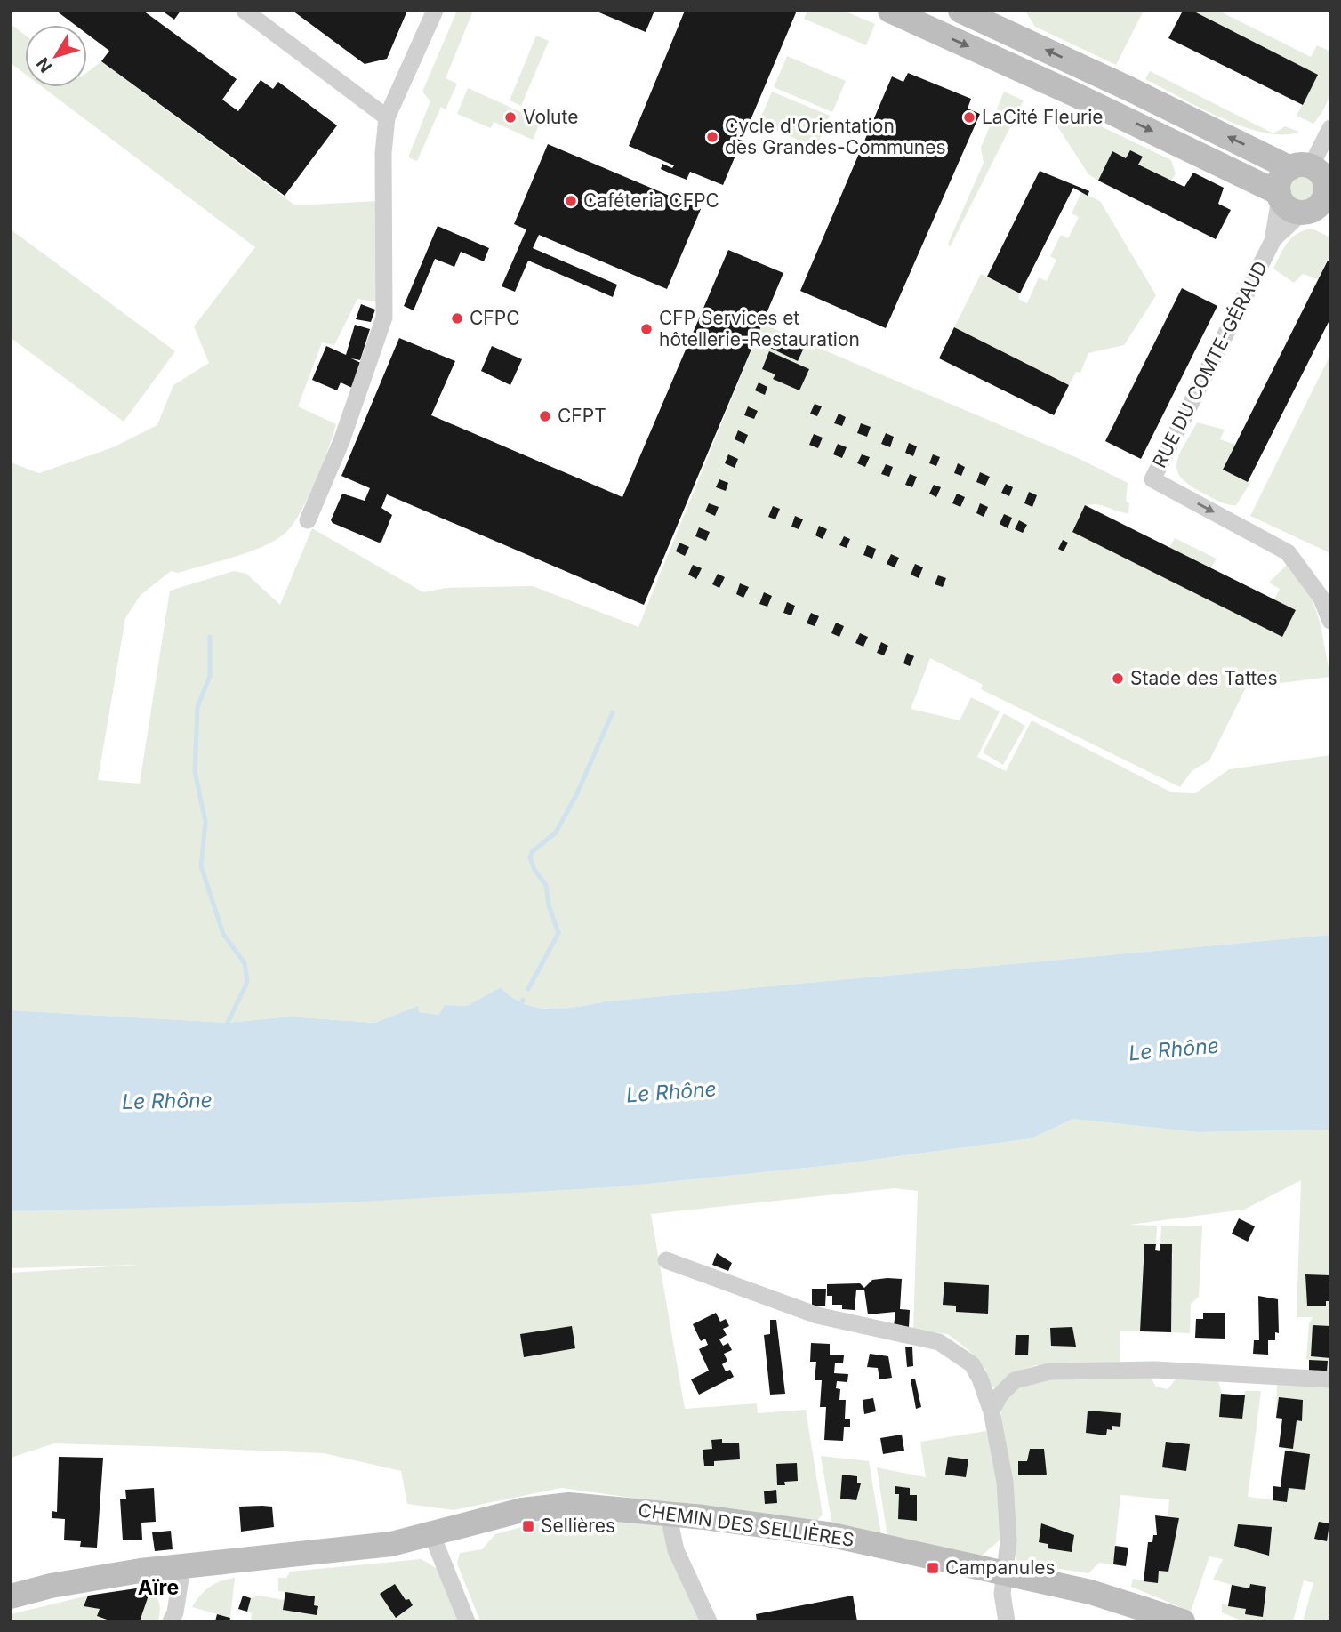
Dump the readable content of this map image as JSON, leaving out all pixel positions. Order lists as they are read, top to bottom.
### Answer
{
  "streets": {
    "street": ["RUE DU COMTE-GÉRAUD", "CHEMIN DES SELLIÈRES"]
  },
  "districts": ["Aïre"],
  "water": ["Le Rhône"],
  "places": {
    "other": [
      "Volute",
      "LaCité Fleurie",
      "Cycle d'Orientation des Grandes-Communes",
      "Caféteria CFPC",
      "CFPC",
      "CFP Services et hôtellerie-Restauration",
      "CFPT",
      "Stade des Tattes"
    ],
    "transit": ["Sellières", "Campanules"]
  },
  "north": "bottom left"
}
